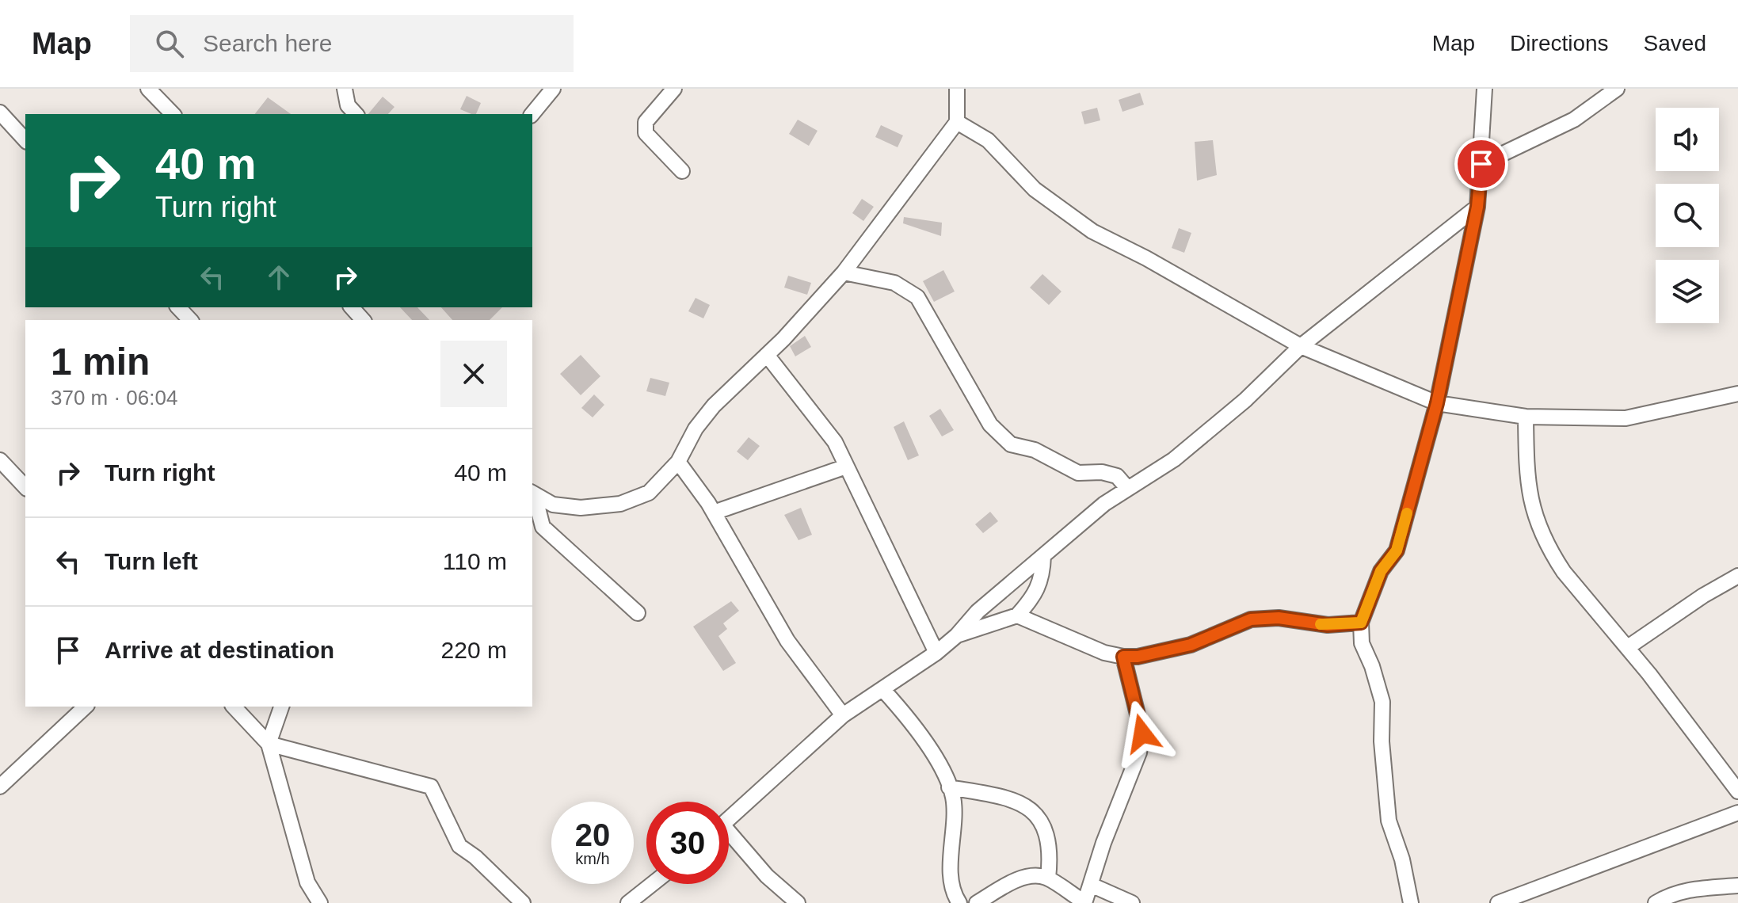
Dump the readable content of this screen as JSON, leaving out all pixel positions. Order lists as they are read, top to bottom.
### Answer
{
  "page": {
    "header": "Map",
    "search": "Search here",
    "nav": ["Map", "Directions", "Saved"],
    "turn": ["40 m", "Turn right"],
    "heading": ["1 min", "370 m · 06:04"],
    "list": [
      {
        "name": "Turn right",
        "value": "40 m"
      },
      {
        "name": "Turn left",
        "value": "110 m"
      },
      {
        "name": "Arrive at destination",
        "value": "220 m"
      }
    ],
    "speed": "20 km/h",
    "limit": "30"
  }
}
